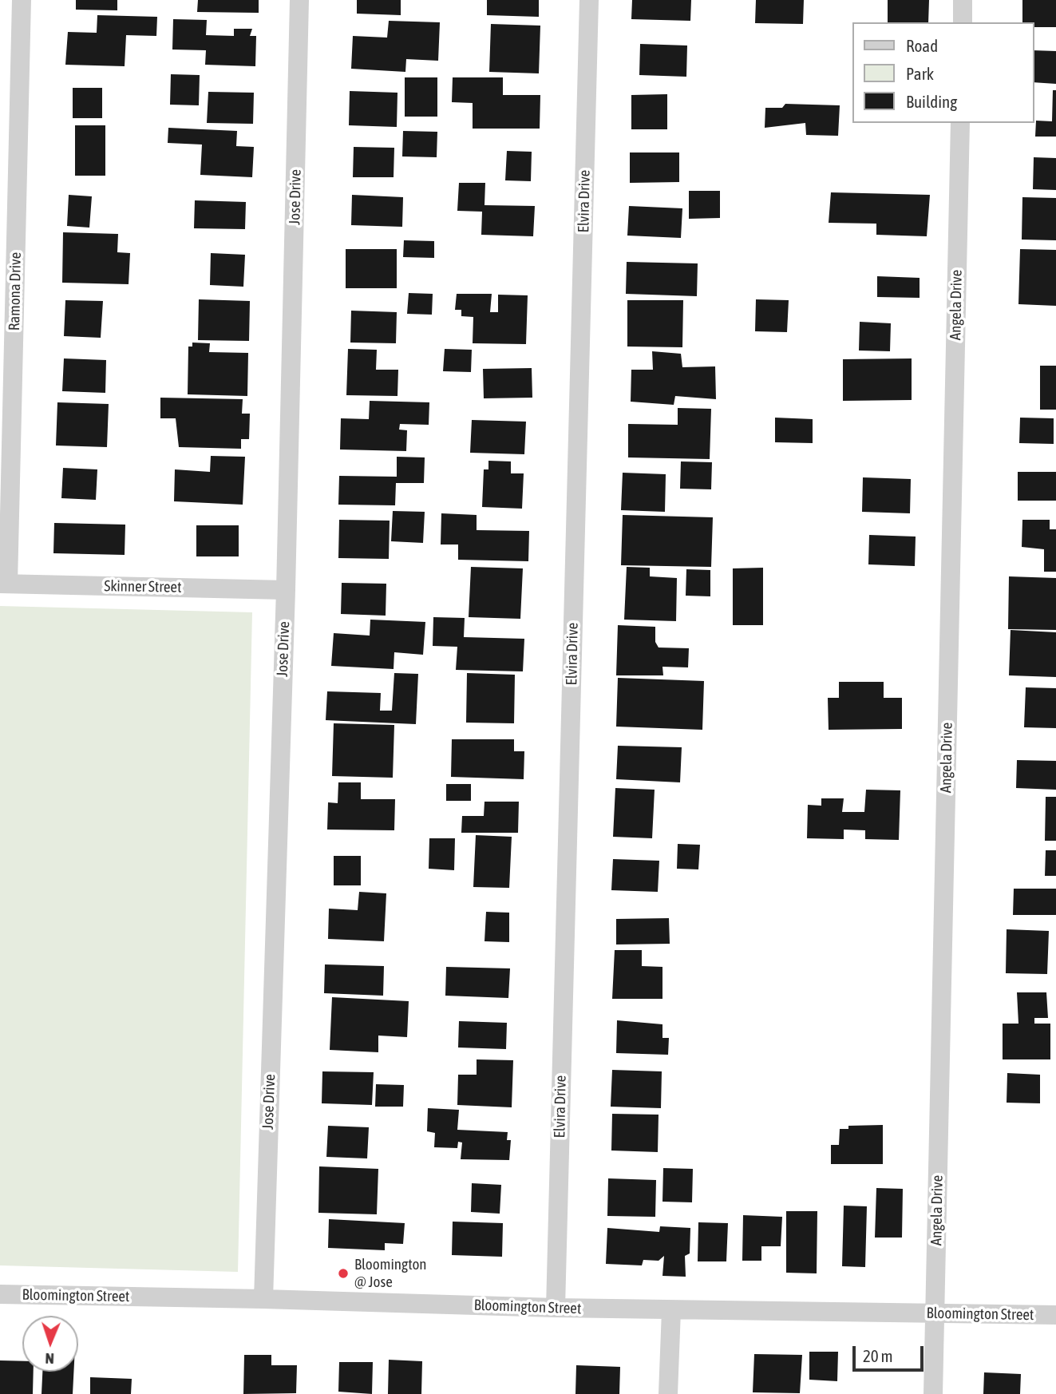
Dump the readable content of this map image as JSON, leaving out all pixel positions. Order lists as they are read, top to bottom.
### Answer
{
  "streets": {
    "street": [
      "Jose Drive",
      "Elvira Drive",
      "Ramona Drive",
      "Angela Drive",
      "Skinner Street",
      "Bloomington Street"
    ]
  },
  "crossings": [
    ["Jose Drive", "Skinner Street"],
    ["Jose Drive", "Bloomington Street"],
    ["Elvira Drive", "Bloomington Street"],
    ["Ramona Drive", "Skinner Street"],
    ["Angela Drive", "Bloomington Street"]
  ],
  "places": ["Bloomington @ Jose"],
  "legend": ["Road", "Park", "Building"],
  "scale_bar": "20 m",
  "north": "bottom"
}
